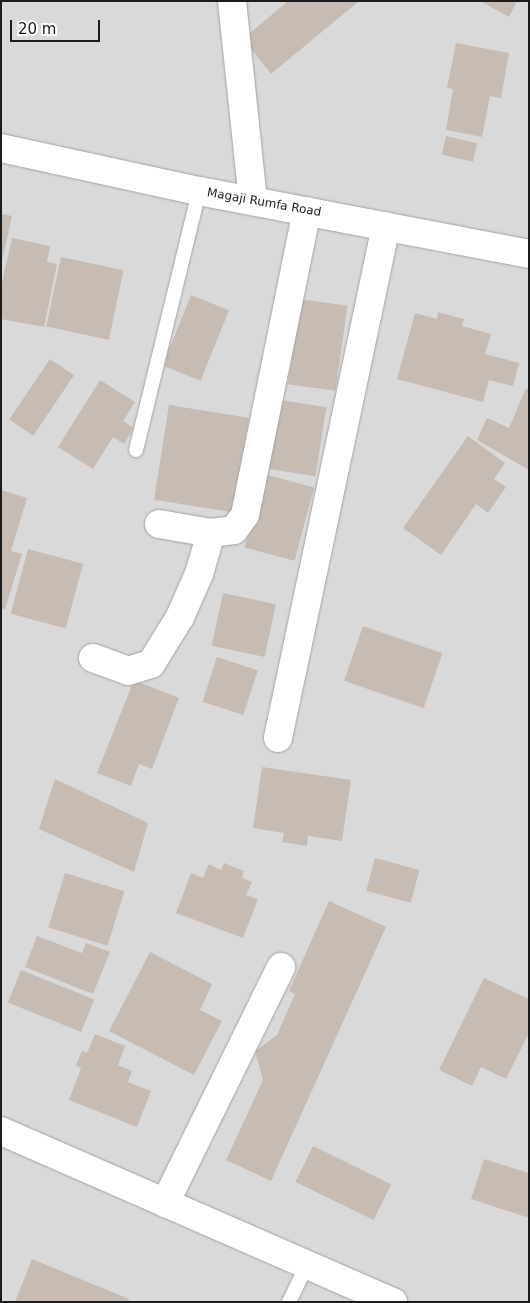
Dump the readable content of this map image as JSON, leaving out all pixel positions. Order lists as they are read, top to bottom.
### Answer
{
  "streets": {
    "street": ["Magaji Rumfa Road"]
  },
  "scale_bar": "20 m"
}
